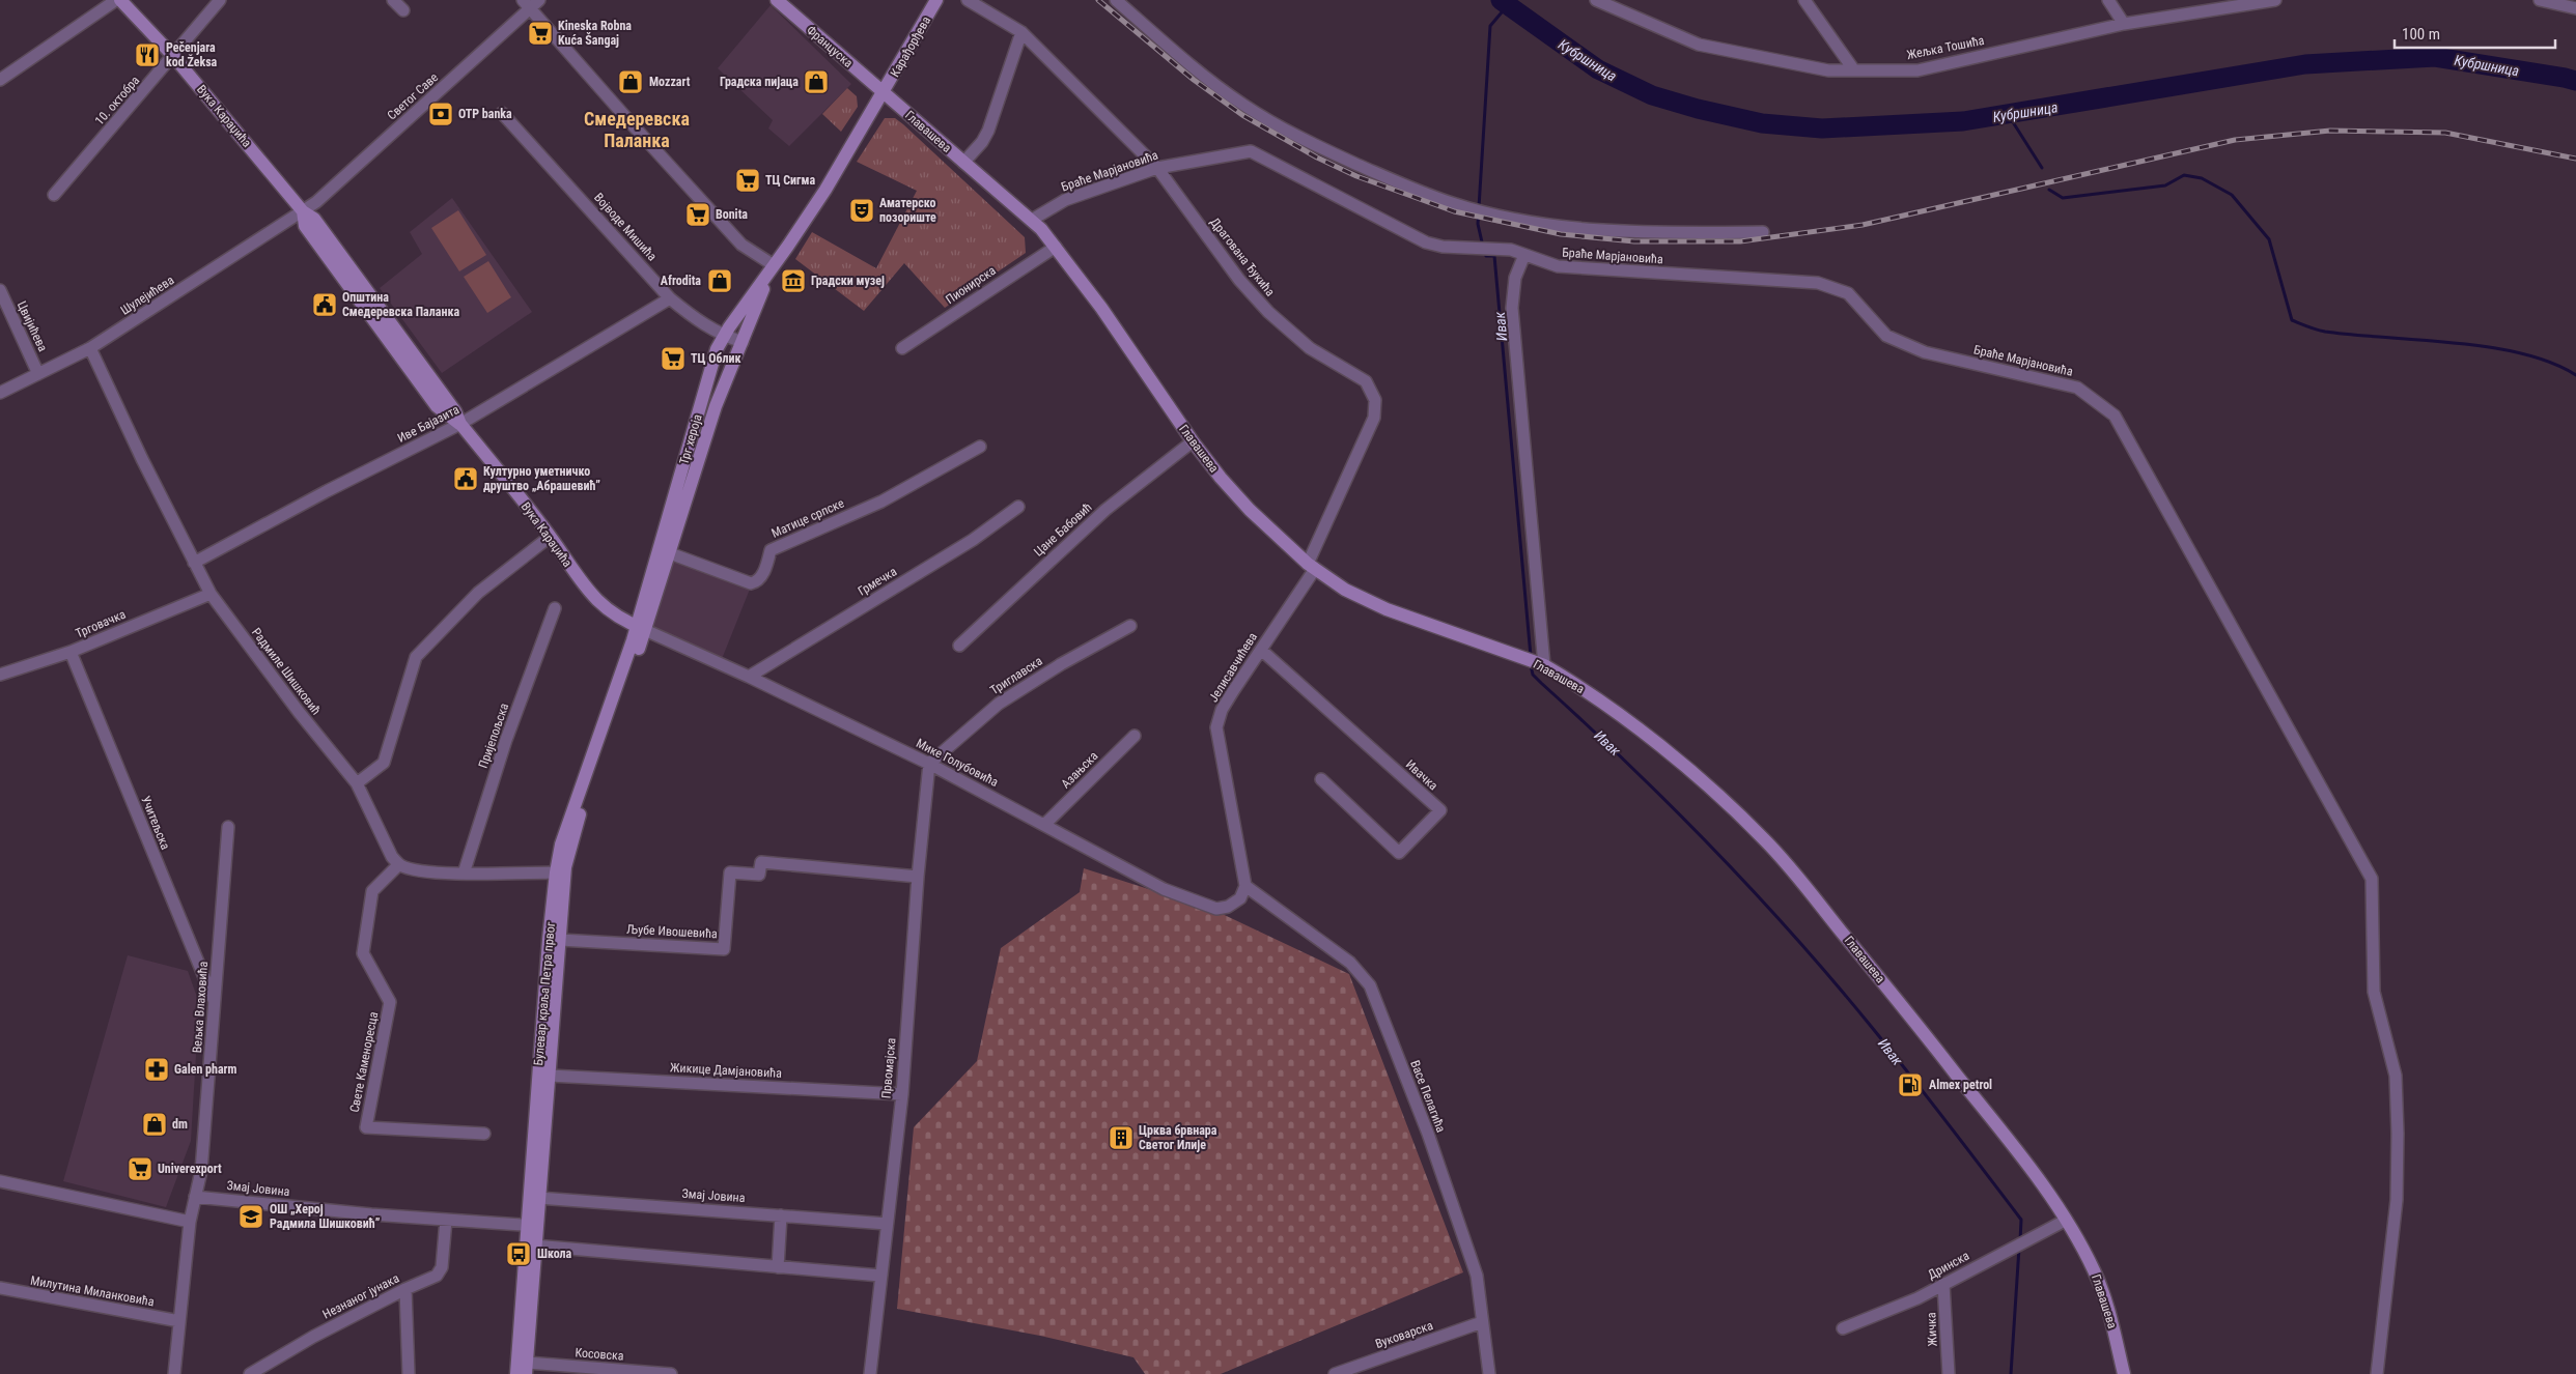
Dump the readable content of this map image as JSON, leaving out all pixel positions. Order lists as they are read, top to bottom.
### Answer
{
  "streets": {
    "main road": [
      "Француска",
      "Карађорђева",
      "Вука Караџића",
      "Главашева",
      "Трг хероја",
      "Булевар краља Петра првог"
    ],
    "street": [
      "Жељка Тошића",
      "Светог Саве",
      "10. октобра",
      "Браће Марјановића",
      "Војводе Мишића",
      "Драгована Ђукића",
      "Пионирска",
      "Шулејићева",
      "Цвијићева",
      "Иве Бајазита",
      "Матице српске",
      "Цане Бабовић",
      "Грмечка",
      "Трговачка",
      "Јелисавчићева",
      "Радмиле Шишковић",
      "Триглавска",
      "Пријепољска",
      "Мике Голубовића",
      "Азањска",
      "Ивачка",
      "Учитељска",
      "Љубе Ивошевића",
      "Вељка Влаховића",
      "Свете Каменоресца",
      "Првомајска",
      "Жикице Дамјановића",
      "Васе Пелагића",
      "Змај Јовина",
      "Дринска",
      "Милутина Миланковића",
      "Незнаног јунака",
      "Жичка",
      "Вуковарска",
      "Косовска"
    ]
  },
  "crossings": [
    ["Француска", "Карађорђева"],
    ["Француска", "Главашева"],
    ["Француска", "Трг хероја"],
    ["Карађорђева", "Главашева"],
    ["Карађорђева", "Трг хероја"],
    ["Светог Саве", "Вука Караџића"],
    ["Светог Саве", "Шулејићева"],
    ["10. октобра", "Вука Караџића"],
    ["Вука Караџића", "Шулејићева"],
    ["Вука Караџића", "Иве Бајазита"],
    ["Вука Караџића", "Трг хероја"],
    ["Вука Караџића", "Мике Голубовића"],
    ["Вука Караџића", "Булевар краља Петра првог"],
    ["Главашева", "Браће Марјановића"],
    ["Главашева", "Драгована Ђукића"],
    ["Главашева", "Пионирска"],
    ["Главашева", "Трг хероја"],
    ["Главашева", "Цане Бабовић"],
    ["Главашева", "Јелисавчићева"],
    ["Главашева", "Дринска"],
    ["Браће Марјановића", "Драгована Ђукића"],
    ["Војводе Мишића", "Иве Бајазита"],
    ["Војводе Мишића", "Трг хероја"],
    ["Драгована Ђукића", "Јелисавчићева"],
    ["Шулејићева", "Цвијићева"],
    ["Шулејићева", "Радмиле Шишковић"],
    ["Иве Бајазита", "Радмиле Шишковић"],
    ["Трг хероја", "Матице српске"],
    ["Трг хероја", "Мике Голубовића"],
    ["Трг хероја", "Булевар краља Петра првог"],
    ["Грмечка", "Мике Голубовића"],
    ["Трговачка", "Радмиле Шишковић"],
    ["Трговачка", "Учитељска"],
    ["Јелисавчићева", "Мике Голубовића"],
    ["Јелисавчићева", "Ивачка"],
    ["Јелисавчићева", "Васе Пелагића"],
    ["Радмиле Шишковић", "Свете Каменоресца"],
    ["Триглавска", "Мике Голубовића"],
    ["Триглавска", "Првомајска"],
    ["Мике Голубовића", "Азањска"],
    ["Мике Голубовића", "Булевар краља Петра првог"],
    ["Мике Голубовића", "Првомајска"],
    ["Мике Голубовића", "Васе Пелагића"],
    ["Учитељска", "Вељка Влаховића"],
    ["Љубе Ивошевића", "Булевар краља Петра првог"],
    ["Љубе Ивошевића", "Првомајска"],
    ["Булевар краља Петра првог", "Жикице Дамјановића"],
    ["Булевар краља Петра првог", "Змај Јовина"],
    ["Булевар краља Петра првог", "Косовска"],
    ["Вељка Влаховића", "Змај Јовина"],
    ["Вељка Влаховића", "Милутина Миланковића"],
    ["Првомајска", "Жикице Дамјановића"],
    ["Првомајска", "Змај Јовина"],
    ["Васе Пелагића", "Вуковарска"],
    ["Змај Јовина", "Незнаног јунака"],
    ["Дринска", "Жичка"]
  ],
  "districts": ["Смедеревска Паланка"],
  "water": ["Кубршница", "Ивак"],
  "places": {
    "supermarket": [
      "Kineska Robna Kuća Šangaj",
      "ТЦ Сигма",
      "Bonita",
      "ТЦ Облик",
      "Univerexport"
    ],
    "restaurant": ["Pečenjara kod Žeksa"],
    "shop": [
      "Mozzart",
      "Градска пијаца",
      "Afrodita",
      "dm"
    ],
    "bank": ["OTP banka"],
    "theatre": ["Аматерско позориште"],
    "museum": ["Градски музеј"],
    "public building": ["Општина Смедеревска Паланка", "Културно уметничко друштво „Абрашевић”"],
    "pharmacy": ["Galen pharm"],
    "fuel station": ["Almex petrol"],
    "building": ["Црква брвнара Светог Илије"],
    "school or university": ["ОШ „Херој Радмила Шишковић”"],
    "bus stop": ["Школа"]
  },
  "scale_bar": "100 m"
}
